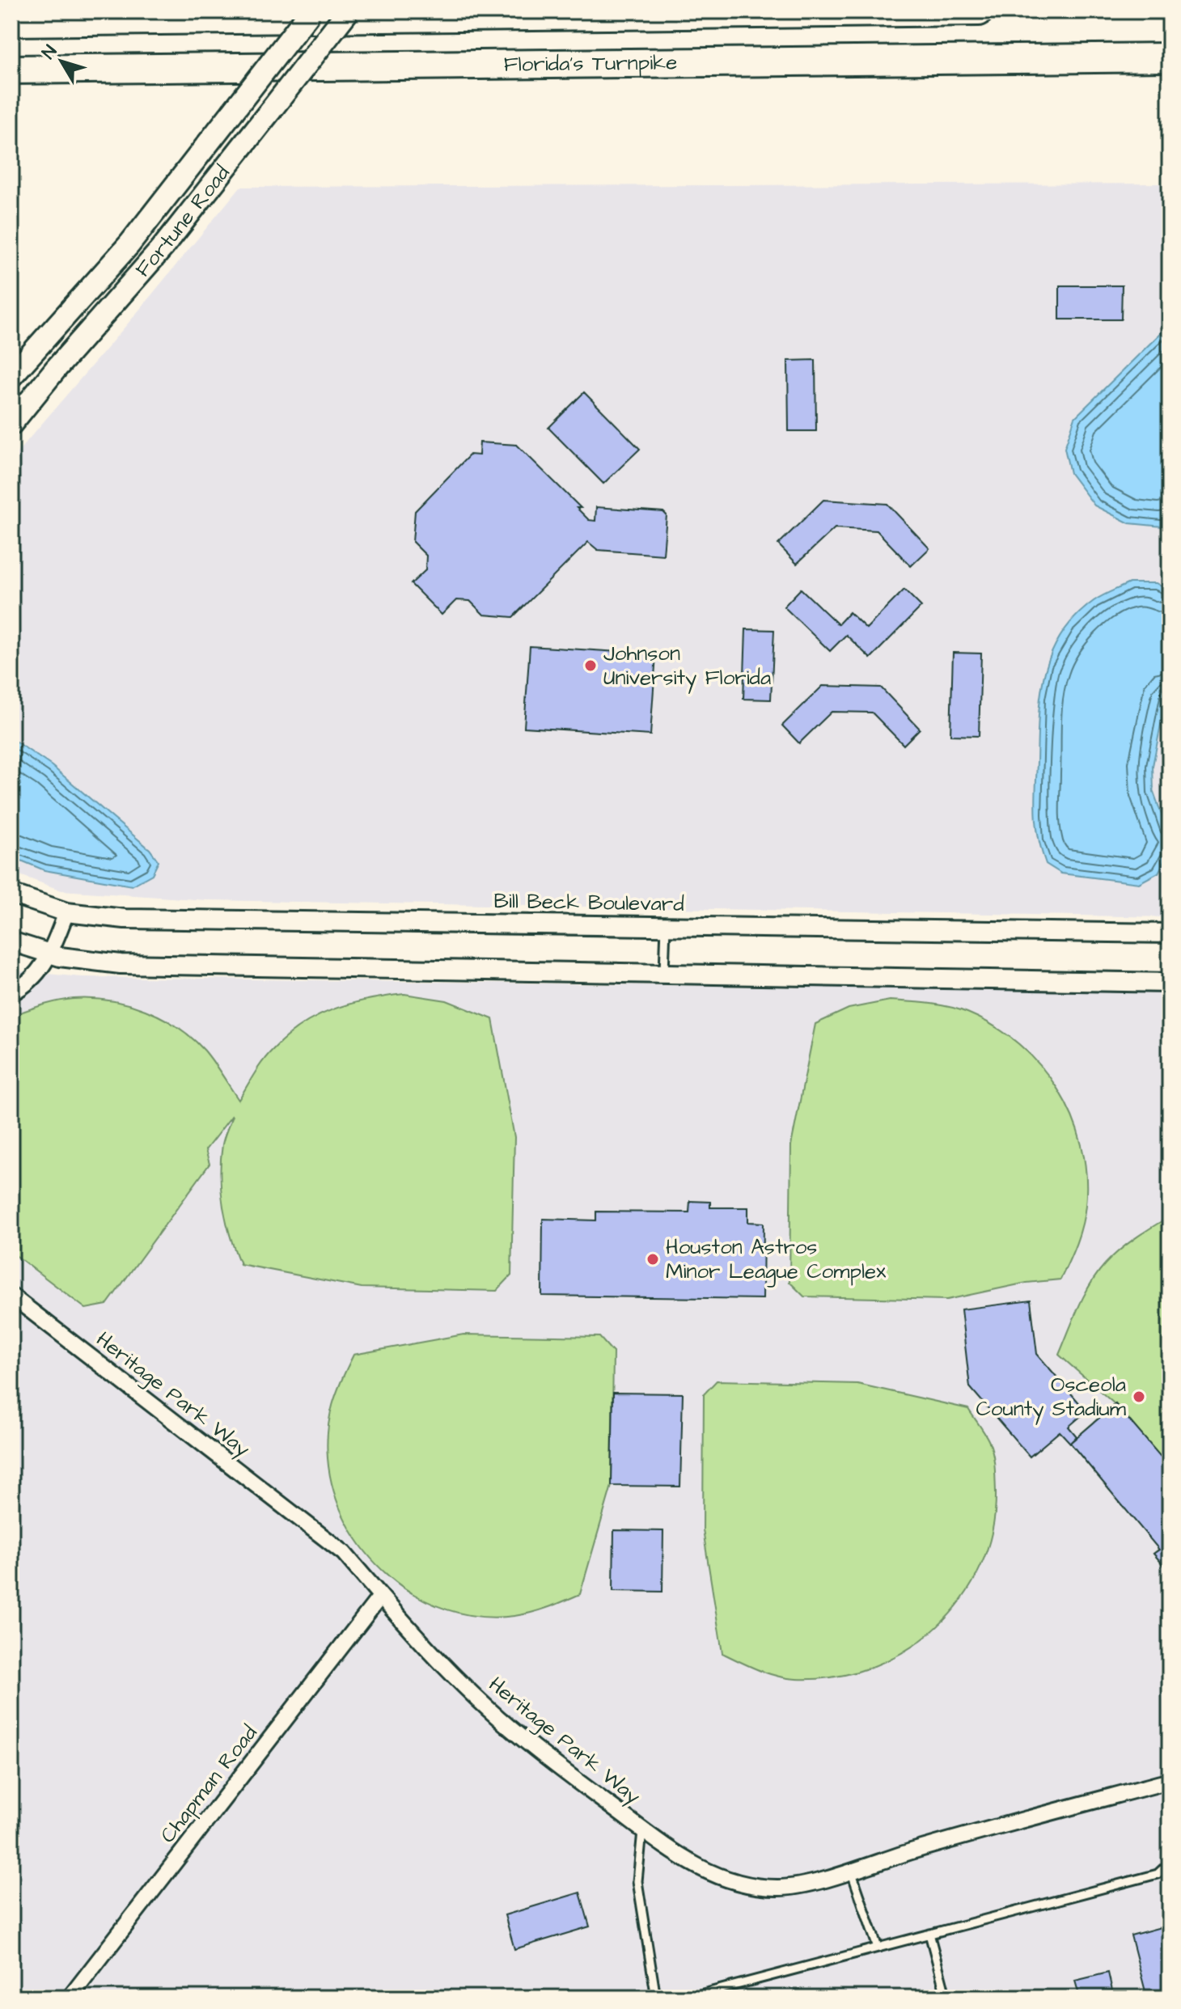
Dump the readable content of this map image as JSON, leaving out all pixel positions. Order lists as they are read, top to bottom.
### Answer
{
  "streets": {
    "highway": ["Florida's Turnpike"],
    "main road": ["Fortune Road"],
    "street": ["Bill Beck Boulevard", "Heritage Park Way", "Chapman Road"]
  },
  "crossings": [
    ["Heritage Park Way", "Chapman Road"]
  ],
  "places": ["Johnson University Florida", "Houston Astros Minor League Complex", "Osceola County Stadium"],
  "north": "top left"
}
